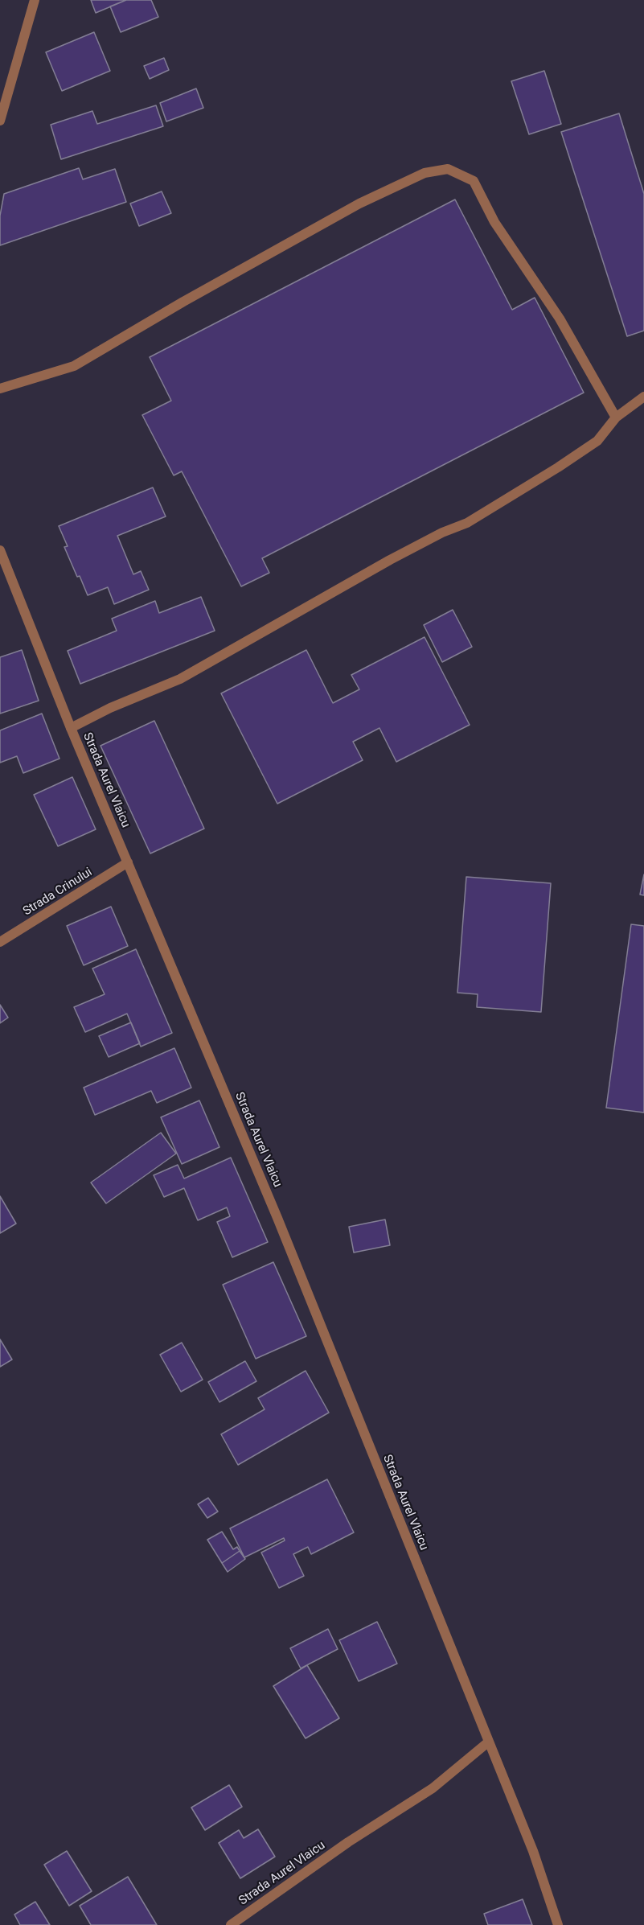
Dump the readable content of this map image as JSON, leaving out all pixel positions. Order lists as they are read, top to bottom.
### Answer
{
  "streets": {
    "street": ["Strada Aurel Vlaicu", "Strada Crinului"]
  },
  "crossings": [
    ["Strada Aurel Vlaicu", "Strada Crinului"]
  ]
}
